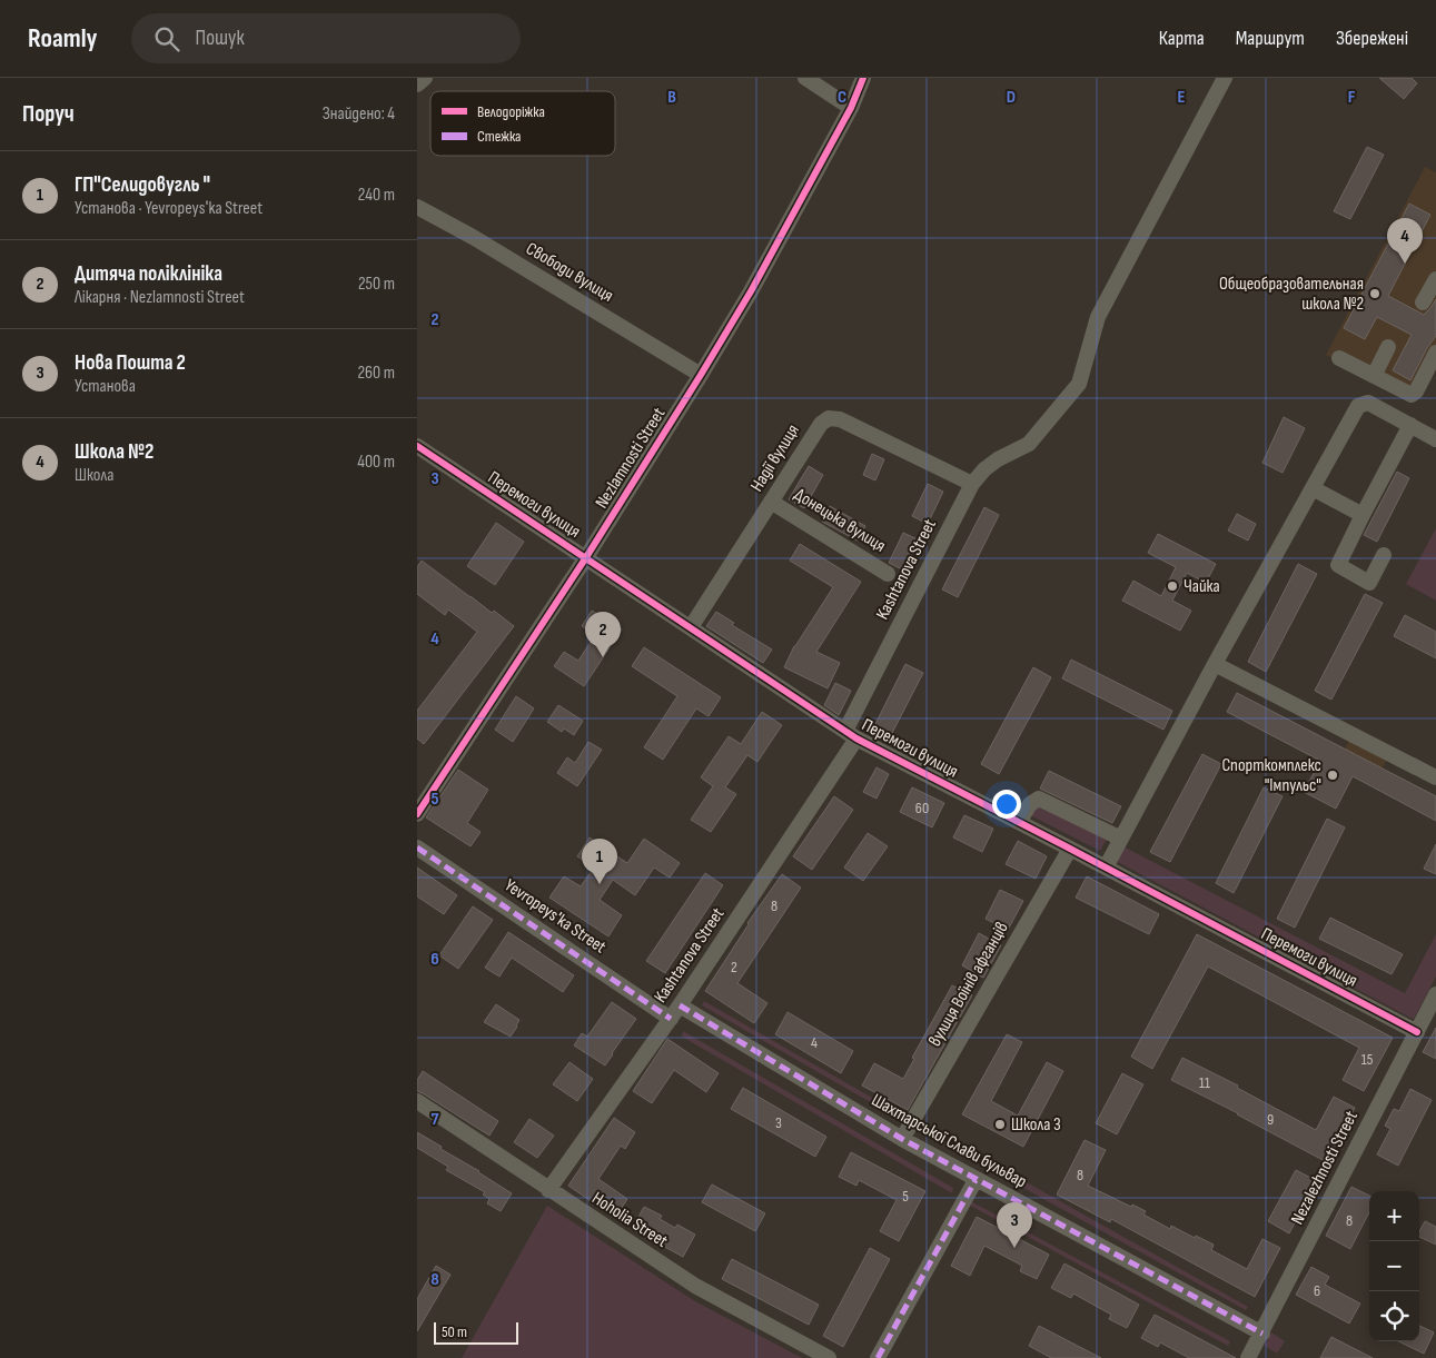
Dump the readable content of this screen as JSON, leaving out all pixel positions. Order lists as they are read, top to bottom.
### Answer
{
  "streets": {
    "street": [
      "Свободи вулиця",
      "Nezlamnosti Street",
      "Надії вулиця",
      "Перемоги вулиця",
      "Донецька вулиця",
      "Kashtanova Street",
      "Yevropeysʹka Street",
      "вулиця Воїнів афганців",
      "Шахтарської Слави бульвар",
      "Nezalezhnosti Street",
      "Hoholia Street"
    ]
  },
  "crossings": [
    ["Свободи вулиця", "Nezlamnosti Street"],
    ["Nezlamnosti Street", "Перемоги вулиця"],
    ["Надії вулиця", "Перемоги вулиця"],
    ["Надії вулиця", "Донецька вулиця"],
    ["Надії вулиця", "Kashtanova Street"],
    ["Перемоги вулиця", "Kashtanova Street"],
    ["Перемоги вулиця", "вулиця Воїнів афганців"],
    ["Перемоги вулиця", "Nezalezhnosti Street"],
    ["Kashtanova Street", "Yevropeysʹka Street"],
    ["Kashtanova Street", "Шахтарської Слави бульвар"],
    ["Kashtanova Street", "Hoholia Street"],
    ["вулиця Воїнів афганців", "Шахтарської Слави бульвар"],
    ["Шахтарської Слави бульвар", "Nezalezhnosti Street"]
  ],
  "places": [
    "Общеобразовательная школа №2",
    "Чайка",
    "Спорткомплекс \"Імпульс\"",
    "Школа 3"
  ],
  "house_numbers": [
    "60",
    "8",
    "2",
    "4",
    "15",
    "11",
    "9",
    "3",
    "8",
    "5",
    "8",
    "6"
  ],
  "legend": ["Велодоріжка", "Стежка"],
  "scale_bar": "50 m",
  "page": {
    "header": "Roamly",
    "search": "Пошук",
    "nav": ["Карта", "Маршрут", "Збережені"],
    "heading": ["Поруч", "Знайдено: 4"],
    "list": [
      {
        "mark": "1",
        "name": "ГП\"Селидовугль \"",
        "note": "Установа · Yevropeysʹka Street",
        "value": "240 m"
      },
      {
        "mark": "2",
        "name": "Дитяча поліклініка",
        "note": "Лікарня · Nezlamnosti Street",
        "value": "250 m"
      },
      {
        "mark": "3",
        "name": "Нова Пошта 2",
        "note": "Установа",
        "value": "260 m"
      },
      {
        "mark": "4",
        "name": "Школа №2",
        "note": "Школа",
        "value": "400 m"
      }
    ],
    "pins": [
      "4",
      "2",
      "1",
      "3"
    ],
    "map_buttons": ["+", "−"],
    "scale": "50 m"
  },
  "grid": {
    "columns": [
      "B",
      "C",
      "D",
      "E",
      "F"
    ],
    "rows": [
      "2",
      "3",
      "4",
      "5",
      "6",
      "7",
      "8"
    ]
  }
}
